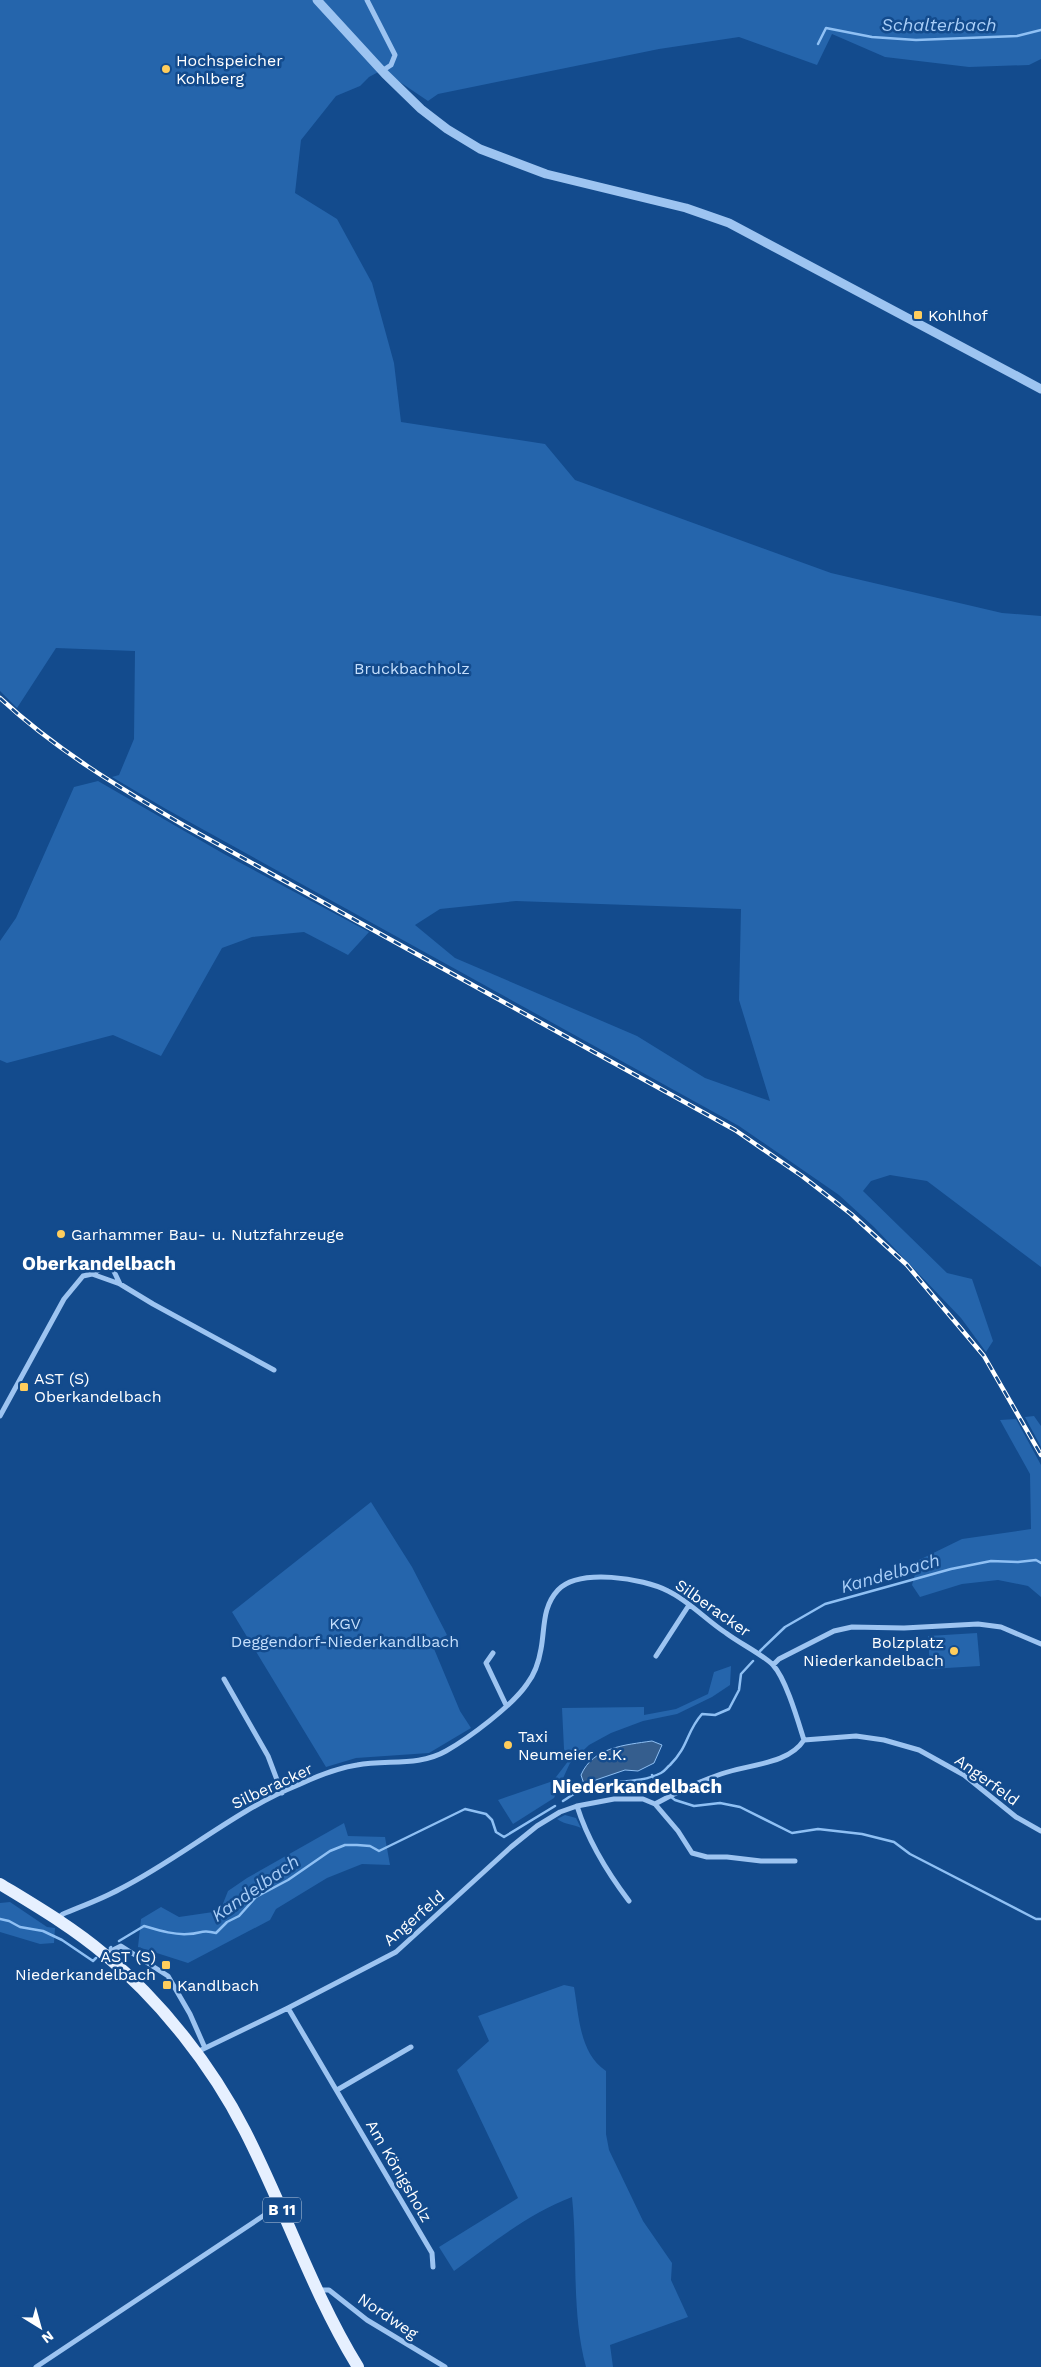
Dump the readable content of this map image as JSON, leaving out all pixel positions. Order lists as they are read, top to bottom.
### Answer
{
  "streets": {
    "main road": ["B 11"],
    "street": [
      "Silberacker",
      "Angerfeld",
      "Am Königsholz",
      "Nordweg"
    ]
  },
  "crossings": [
    ["Silberacker", "Angerfeld"],
    ["Silberacker", "B 11"],
    ["Angerfeld", "Am Königsholz"],
    ["Angerfeld", "B 11"],
    ["B 11", "Nordweg"]
  ],
  "districts": ["Oberkandelbach", "Niederkandelbach"],
  "water": ["Schalterbach", "Kandelbach"],
  "parks": ["Bruckbachholz", "KGV Deggendorf-Niederkandlbach"],
  "places": {
    "other": [
      "Hochspeicher Kohlberg",
      "Garhammer Bau- u. Nutzfahrzeuge",
      "Bolzplatz Niederkandelbach",
      "Taxi Neumeier e.K."
    ],
    "transit": [
      "Kohlhof",
      "AST (S) Oberkandelbach",
      "AST (S) Niederkandelbach",
      "Kandlbach"
    ]
  },
  "north": "bottom right"
}
